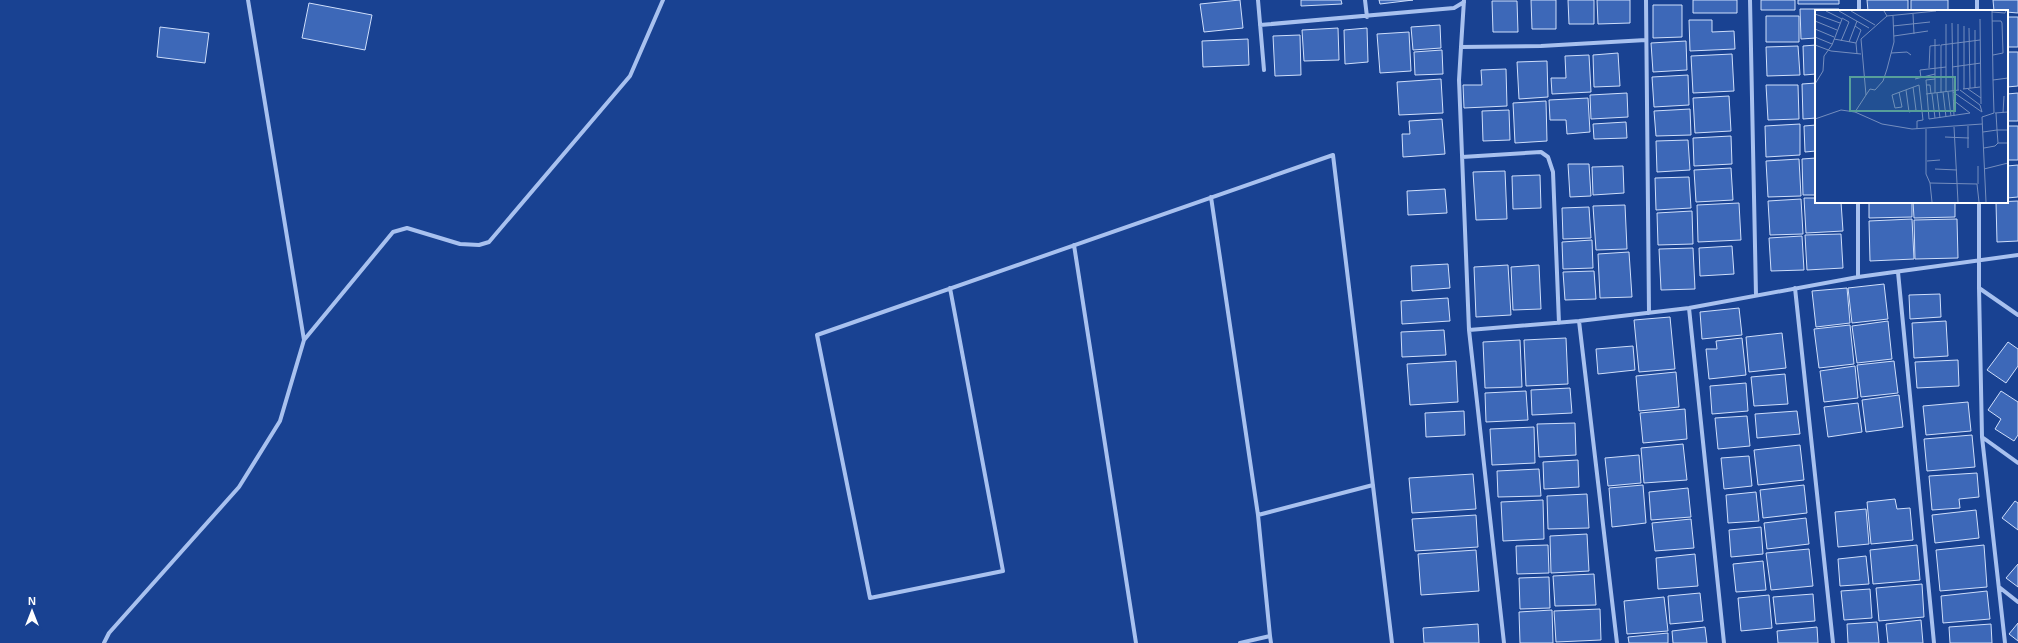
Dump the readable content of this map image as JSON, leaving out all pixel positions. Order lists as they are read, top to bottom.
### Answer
{
  "north": "top"
}
